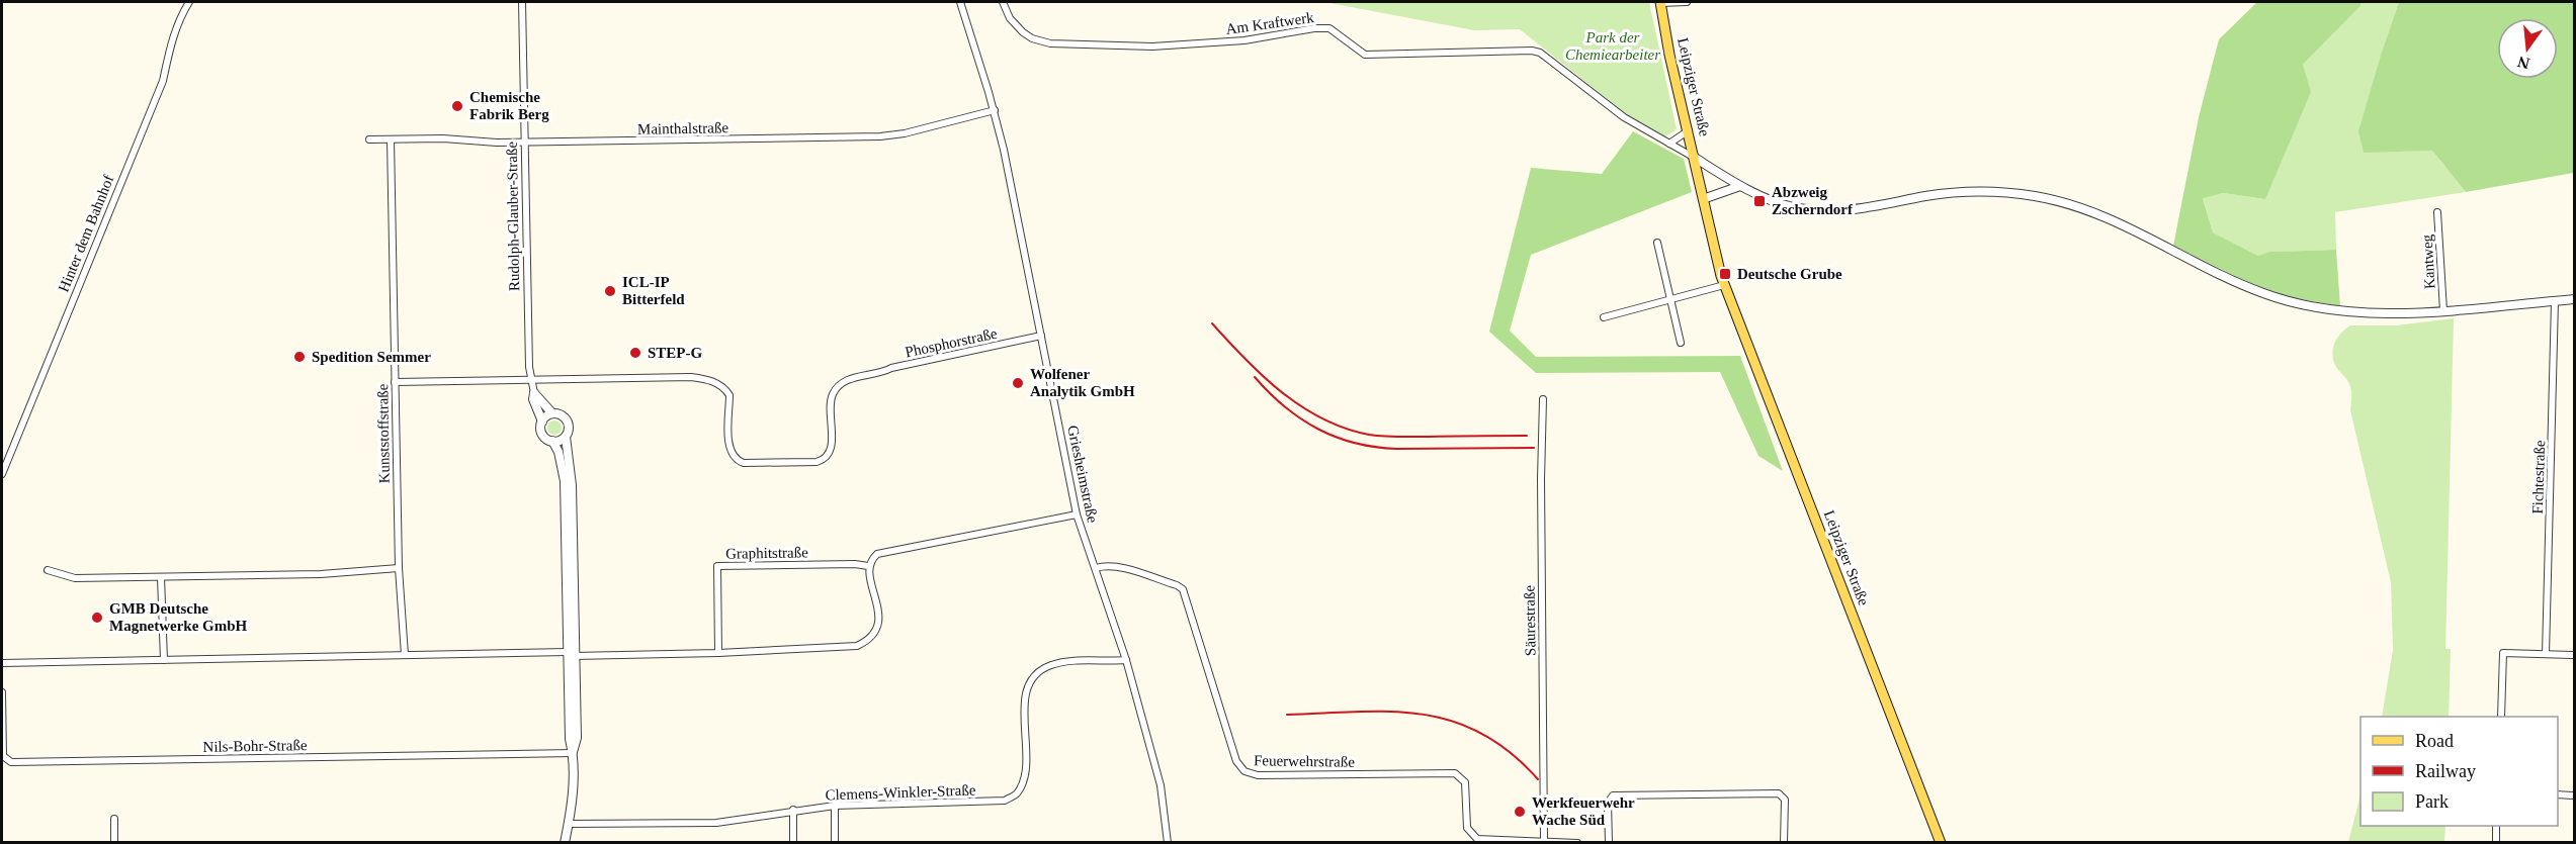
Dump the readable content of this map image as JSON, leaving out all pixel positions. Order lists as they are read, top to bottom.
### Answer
{
  "streets": {
    "main road": ["Leipziger Straße"],
    "street": [
      "Am Kraftwerk",
      "Mainthalstraße",
      "Rudolph-Glauber-Straße",
      "Hinter dem Bahnhof",
      "Kantweg",
      "Phosphorstraße",
      "Kunststoffstraße",
      "Griesheimstraße",
      "Fichtestraße",
      "Graphitstraße",
      "Säurestraße",
      "Nils-Bohr-Straße",
      "Feuerwehrstraße",
      "Clemens-Winkler-Straße"
    ]
  },
  "crossings": [
    ["Am Kraftwerk", "Leipziger Straße"],
    ["Mainthalstraße", "Rudolph-Glauber-Straße"],
    ["Mainthalstraße", "Kunststoffstraße"],
    ["Mainthalstraße", "Griesheimstraße"],
    ["Rudolph-Glauber-Straße", "Phosphorstraße"],
    ["Rudolph-Glauber-Straße", "Nils-Bohr-Straße"],
    ["Rudolph-Glauber-Straße", "Clemens-Winkler-Straße"],
    ["Phosphorstraße", "Griesheimstraße"],
    ["Griesheimstraße", "Feuerwehrstraße"],
    ["Griesheimstraße", "Clemens-Winkler-Straße"]
  ],
  "parks": ["Park der Chemiearbeiter"],
  "places": {
    "other": [
      "Chemische Fabrik Berg",
      "ICL-IP Bitterfeld",
      "STEP-G",
      "Spedition Semmer",
      "Wolfener Analytik GmbH",
      "GMB Deutsche Magnetwerke GmbH",
      "Werkfeuerwehr Wache Süd"
    ],
    "transit": ["Abzweig Zscherndorf", "Deutsche Grube"]
  },
  "legend": ["Road", "Railway", "Park"],
  "north": "bottom"
}
